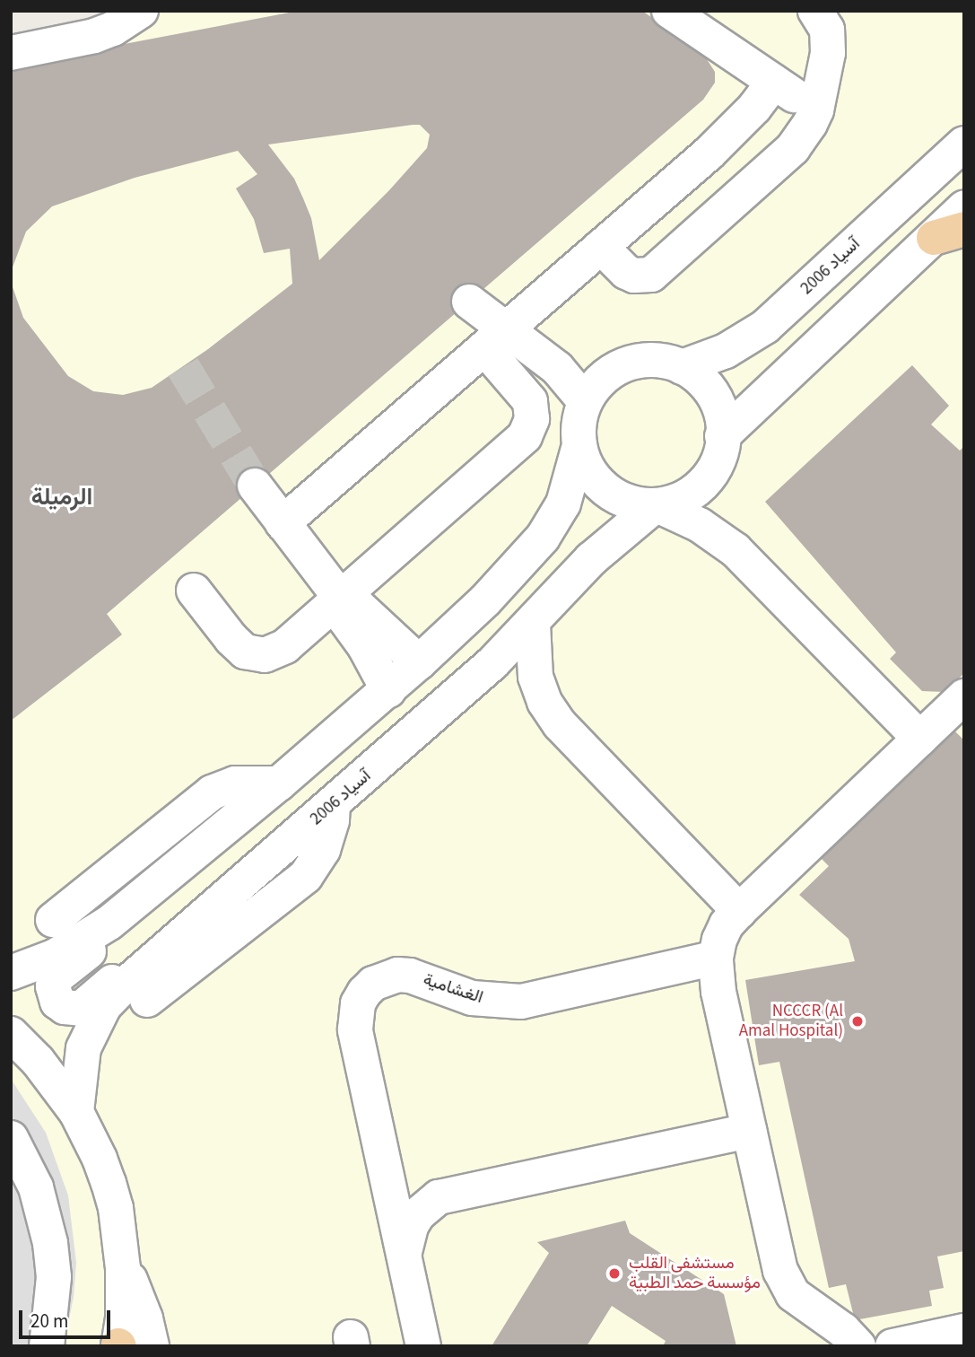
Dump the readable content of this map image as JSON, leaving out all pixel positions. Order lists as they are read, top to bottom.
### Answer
{
  "streets": {
    "street": ["آسياد 2006", "الغشامية"]
  },
  "districts": ["الرميلة"],
  "places": ["NCCCR (Al Amal Hospital)", "مستشفى القلب مؤسسة حمد الطبية"],
  "scale_bar": "20 m"
}
